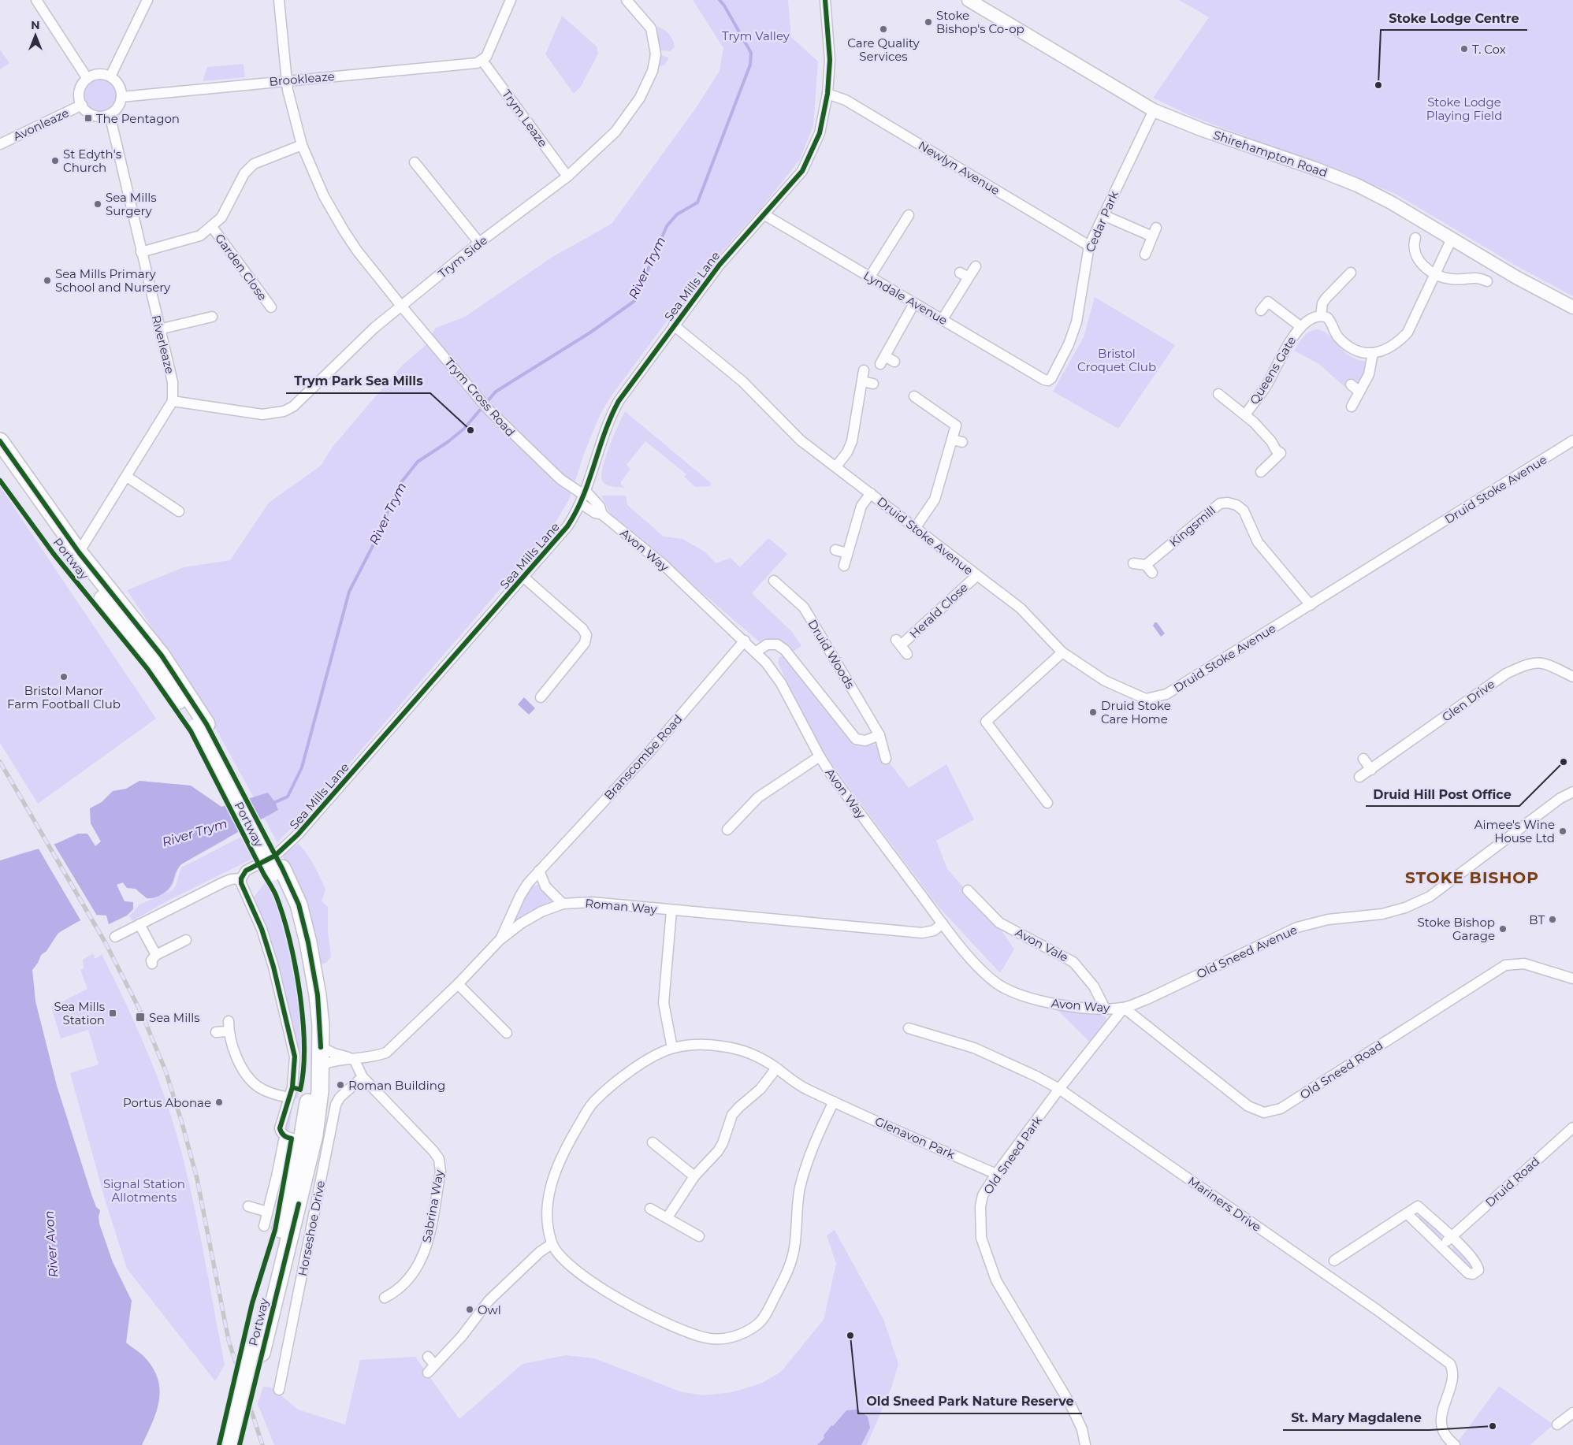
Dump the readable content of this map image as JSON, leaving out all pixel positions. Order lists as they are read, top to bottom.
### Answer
{
  "streets": {
    "highway": ["Portway"],
    "main road": ["Shirehampton Road"],
    "street": [
      "Brookleaze",
      "Trym Leaze",
      "Avonleaze",
      "Newlyn Avenue",
      "Cedar Park",
      "Trym Side",
      "Garden Close",
      "Sea Mills Lane",
      "Lyndale Avenue",
      "Riverleaze",
      "Queens Gate",
      "Trym Cross Road",
      "Druid Stoke Avenue",
      "Kingsmill",
      "Avon Way",
      "Herald Close",
      "Druid Woods",
      "Glen Drive",
      "Branscombe Road",
      "Roman Way",
      "Avon Vale",
      "Old Sneed Avenue",
      "Old Sneed Road",
      "Glenavon Park",
      "Old Sneed Park",
      "Druid Road",
      "Mariners Drive",
      "Sabrina Way",
      "Horseshoe Drive"
    ]
  },
  "crossings": [
    ["Brookleaze", "Trym Leaze"],
    ["Brookleaze", "Avonleaze"],
    ["Brookleaze", "Riverleaze"],
    ["Brookleaze", "Trym Cross Road"],
    ["Trym Leaze", "Trym Side"],
    ["Avonleaze", "Riverleaze"],
    ["Shirehampton Road", "Cedar Park"],
    ["Newlyn Avenue", "Cedar Park"],
    ["Newlyn Avenue", "Sea Mills Lane"],
    ["Cedar Park", "Lyndale Avenue"],
    ["Trym Side", "Riverleaze"],
    ["Trym Side", "Trym Cross Road"],
    ["Sea Mills Lane", "Lyndale Avenue"],
    ["Sea Mills Lane", "Trym Cross Road"],
    ["Sea Mills Lane", "Druid Stoke Avenue"],
    ["Sea Mills Lane", "Avon Way"],
    ["Trym Cross Road", "Avon Way"],
    ["Druid Stoke Avenue", "Kingsmill"],
    ["Druid Stoke Avenue", "Herald Close"],
    ["Avon Way", "Branscombe Road"],
    ["Avon Way", "Roman Way"],
    ["Avon Way", "Avon Vale"],
    ["Avon Way", "Old Sneed Avenue"],
    ["Avon Way", "Old Sneed Road"],
    ["Avon Way", "Old Sneed Park"],
    ["Portway", "Roman Way"],
    ["Branscombe Road", "Roman Way"],
    ["Roman Way", "Sabrina Way"],
    ["Old Sneed Avenue", "Old Sneed Road"],
    ["Old Sneed Avenue", "Old Sneed Park"],
    ["Old Sneed Road", "Old Sneed Park"],
    ["Glenavon Park", "Old Sneed Park"],
    ["Old Sneed Park", "Mariners Drive"],
    ["Sabrina Way", "Horseshoe Drive"]
  ],
  "districts": ["STOKE BISHOP"],
  "water": ["River Trym", "River Avon"],
  "parks": [
    "Trym Valley",
    "Stoke Lodge Playing Field",
    "Bristol Croquet Club",
    "Signal Station Allotments"
  ],
  "places": {
    "other": [
      "Stoke Bishop's Co-op",
      "Care Quality Services",
      "T. Cox",
      "Stoke Lodge Centre",
      "St Edyth's Church",
      "Sea Mills Surgery",
      "Sea Mills Primary School and Nursery",
      "Trym Park Sea Mills",
      "Bristol Manor Farm Football Club",
      "Druid Stoke Care Home",
      "Druid Hill Post Office",
      "Aimee's Wine House Ltd",
      "BT",
      "Stoke Bishop Garage",
      "Roman Building",
      "Portus Abonae",
      "Owl",
      "Old Sneed Park Nature Reserve",
      "St. Mary Magdalene"
    ],
    "transit": ["The Pentagon", "Sea Mills Station", "Sea Mills"]
  },
  "north": "top"
}
